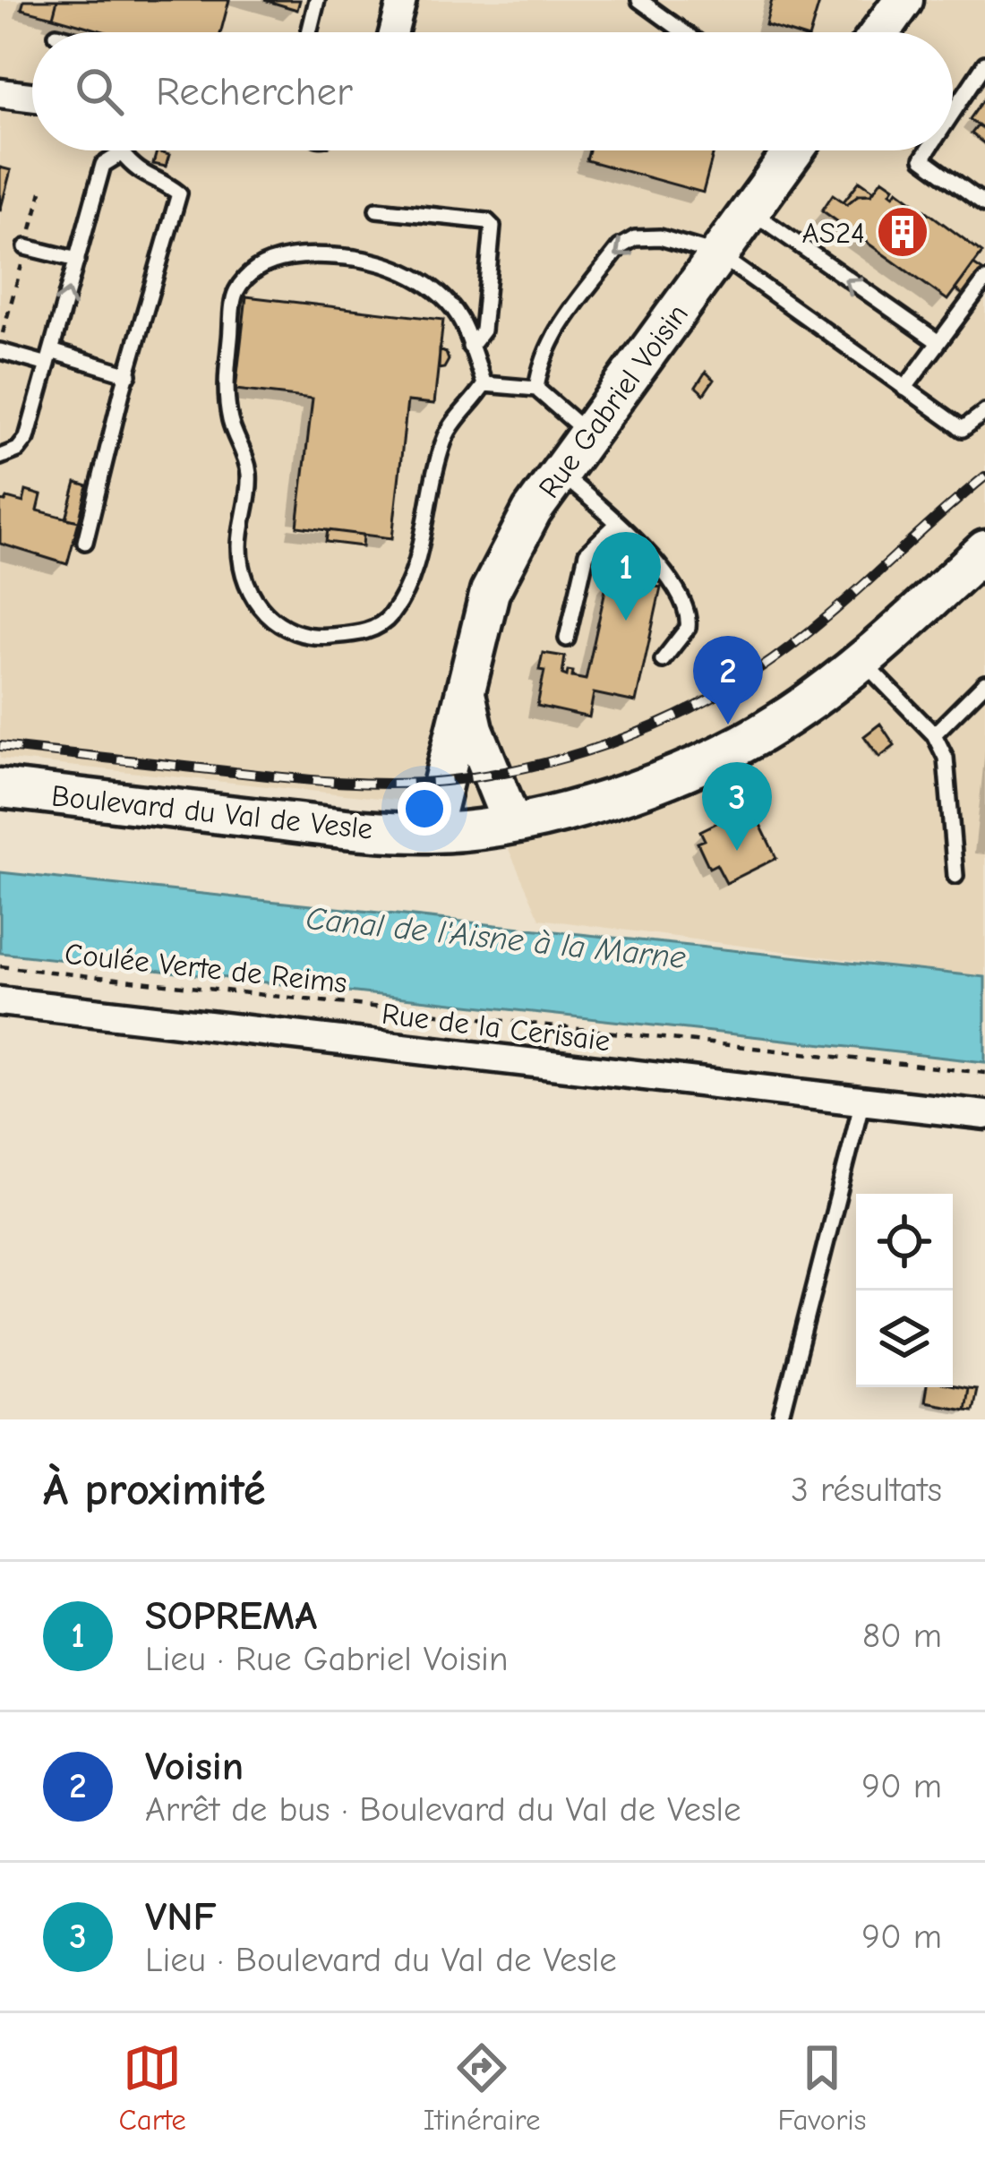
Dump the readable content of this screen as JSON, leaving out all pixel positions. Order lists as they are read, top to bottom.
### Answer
{
  "streets": {
    "street": ["Rue Gabriel Voisin", "Boulevard du Val de Vesle", "Rue de la Cerisaie"],
    "path": ["Coulée Verte de Reims"]
  },
  "crossings": [
    ["Rue Gabriel Voisin", "Boulevard du Val de Vesle"]
  ],
  "water": ["Canal de l'Aisne à la Marne"],
  "places": {
    "building": ["AS24"]
  },
  "page": {
    "search": "Rechercher",
    "pins": ["1", "2", "3"],
    "heading": ["À proximité", "3 résultats"],
    "list": [
      {
        "mark": "1",
        "name": "SOPREMA",
        "note": "Lieu · Rue Gabriel Voisin",
        "value": "80 m"
      },
      {
        "mark": "2",
        "name": "Voisin",
        "note": "Arrêt de bus · Boulevard du Val de Vesle",
        "value": "90 m"
      },
      {
        "mark": "3",
        "name": "VNF",
        "note": "Lieu · Boulevard du Val de Vesle",
        "value": "90 m"
      }
    ],
    "nav": ["Carte", "Itinéraire", "Favoris"]
  }
}
